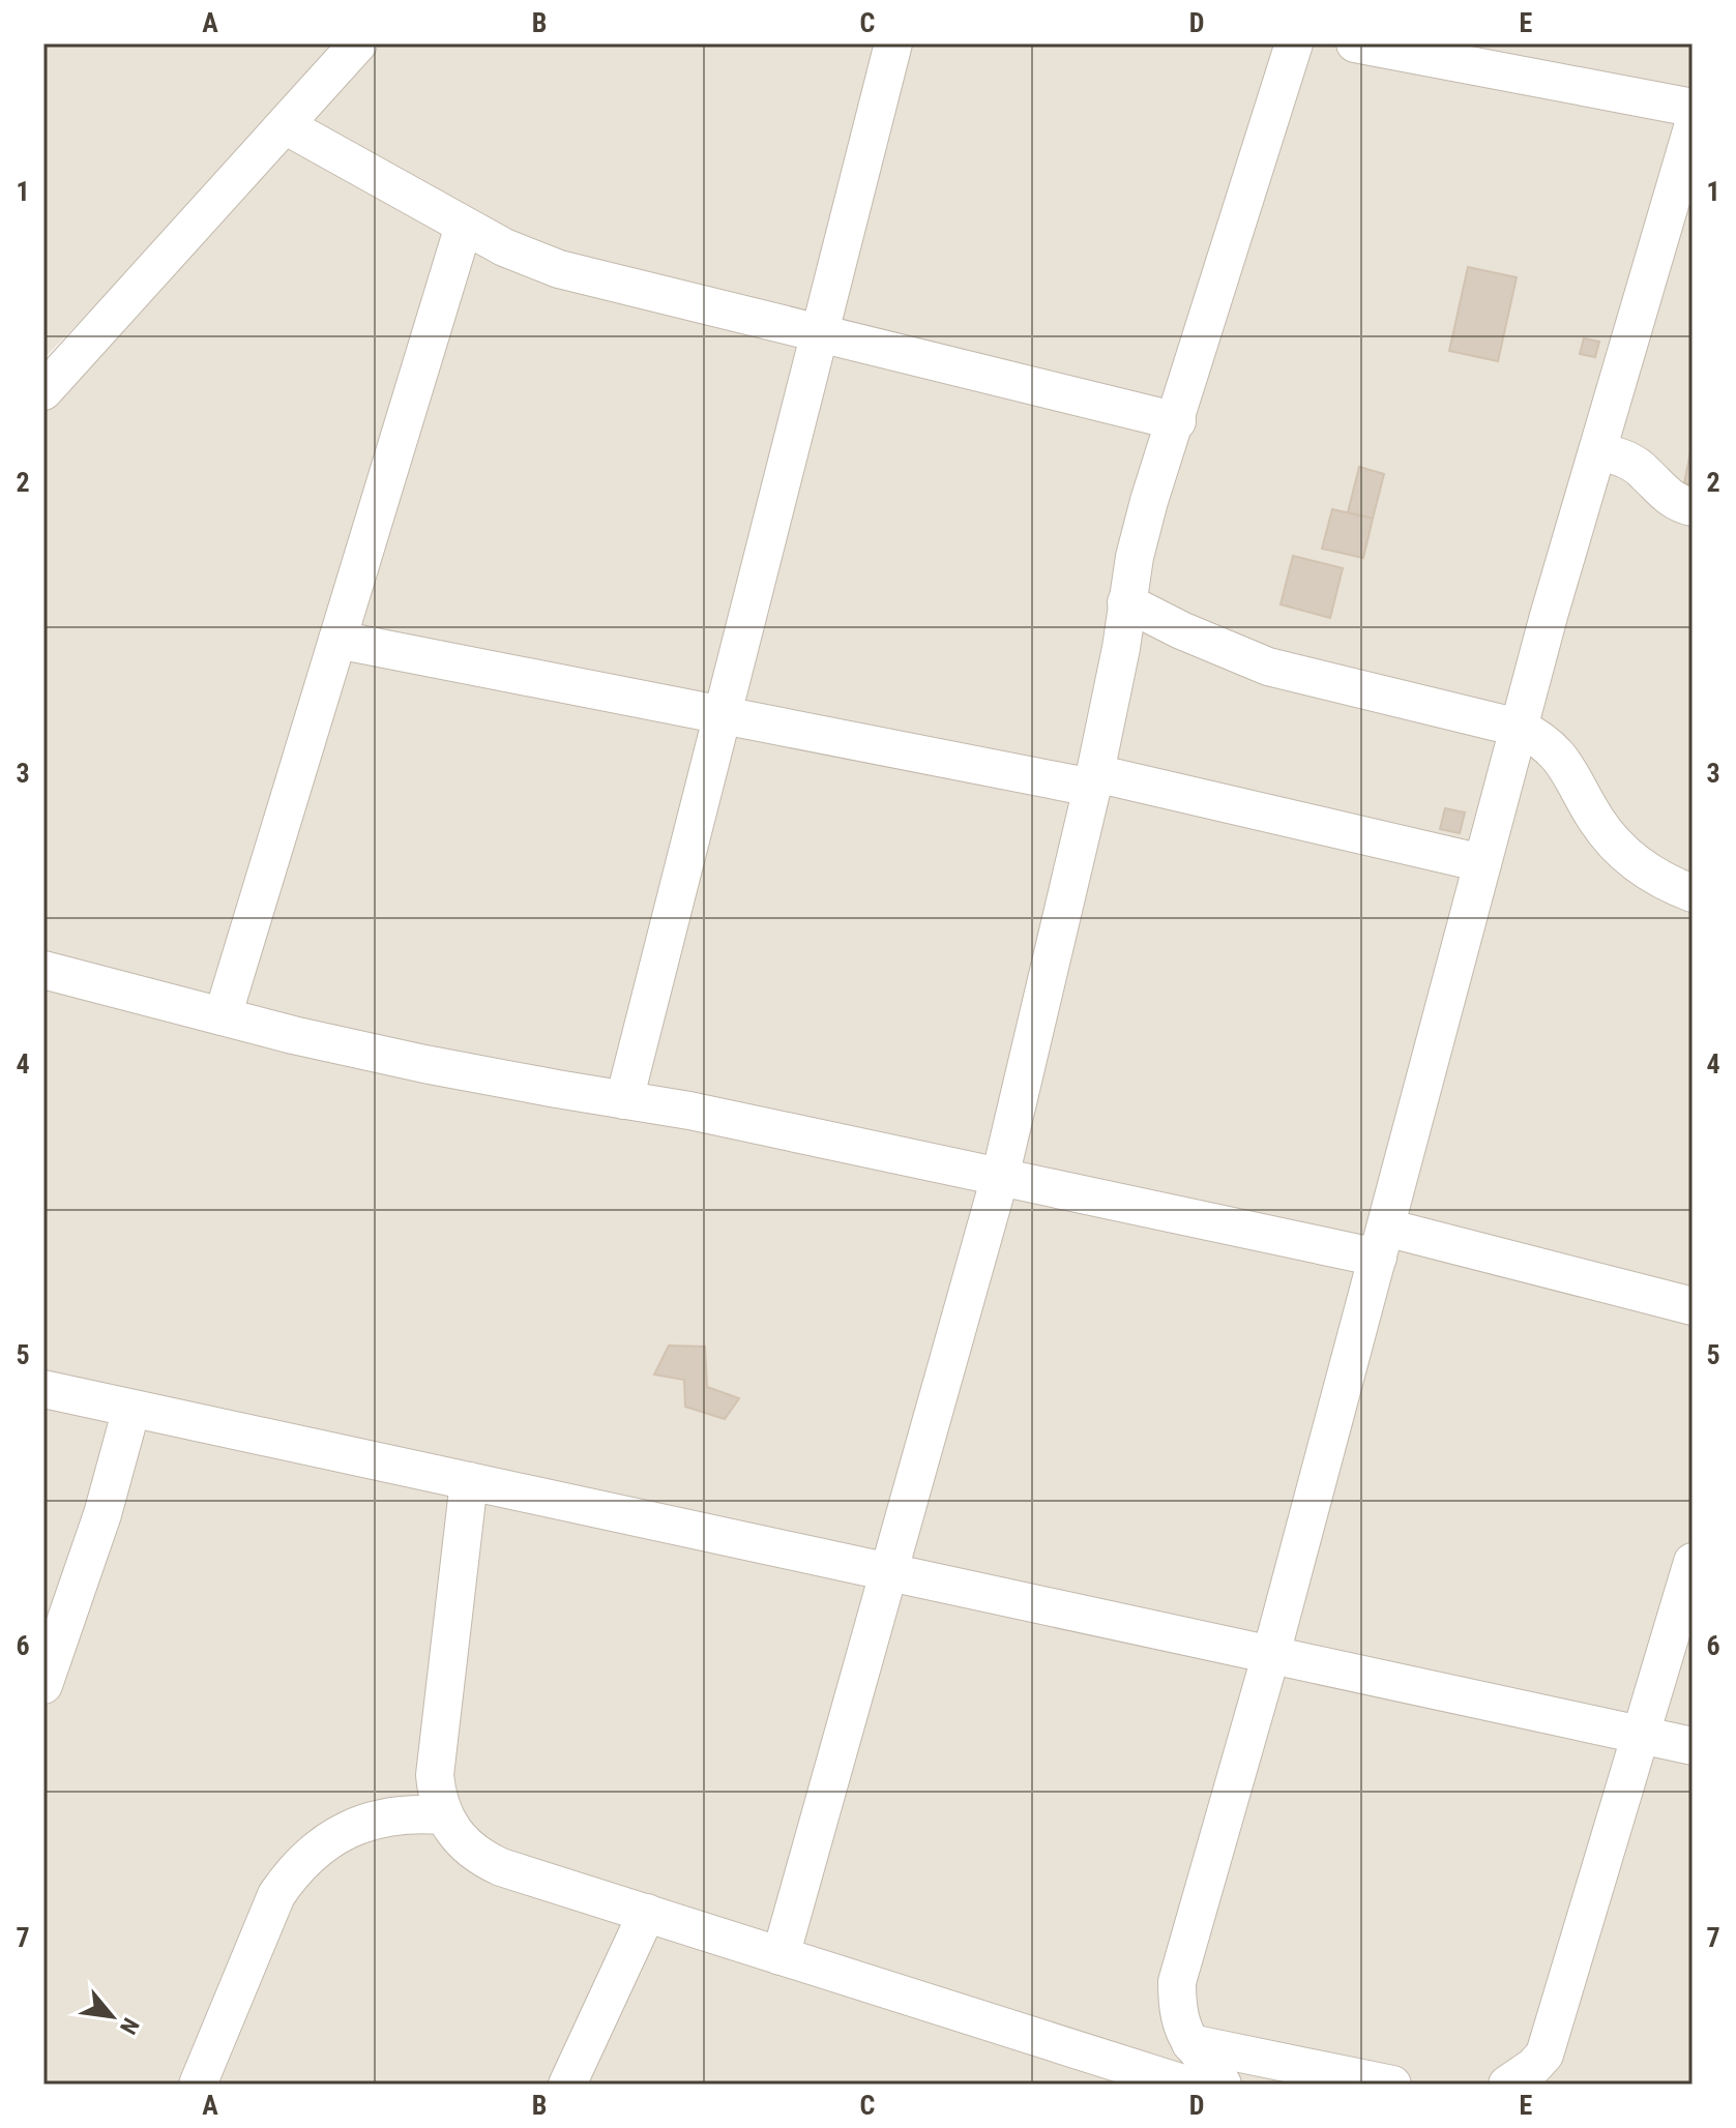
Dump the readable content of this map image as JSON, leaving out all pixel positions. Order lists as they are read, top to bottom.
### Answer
{
  "north": "bottom right",
  "grid": {
    "columns": [
      "A",
      "B",
      "C",
      "D",
      "E"
    ],
    "rows": [
      "1",
      "2",
      "3",
      "4",
      "5",
      "6",
      "7"
    ]
  }
}
